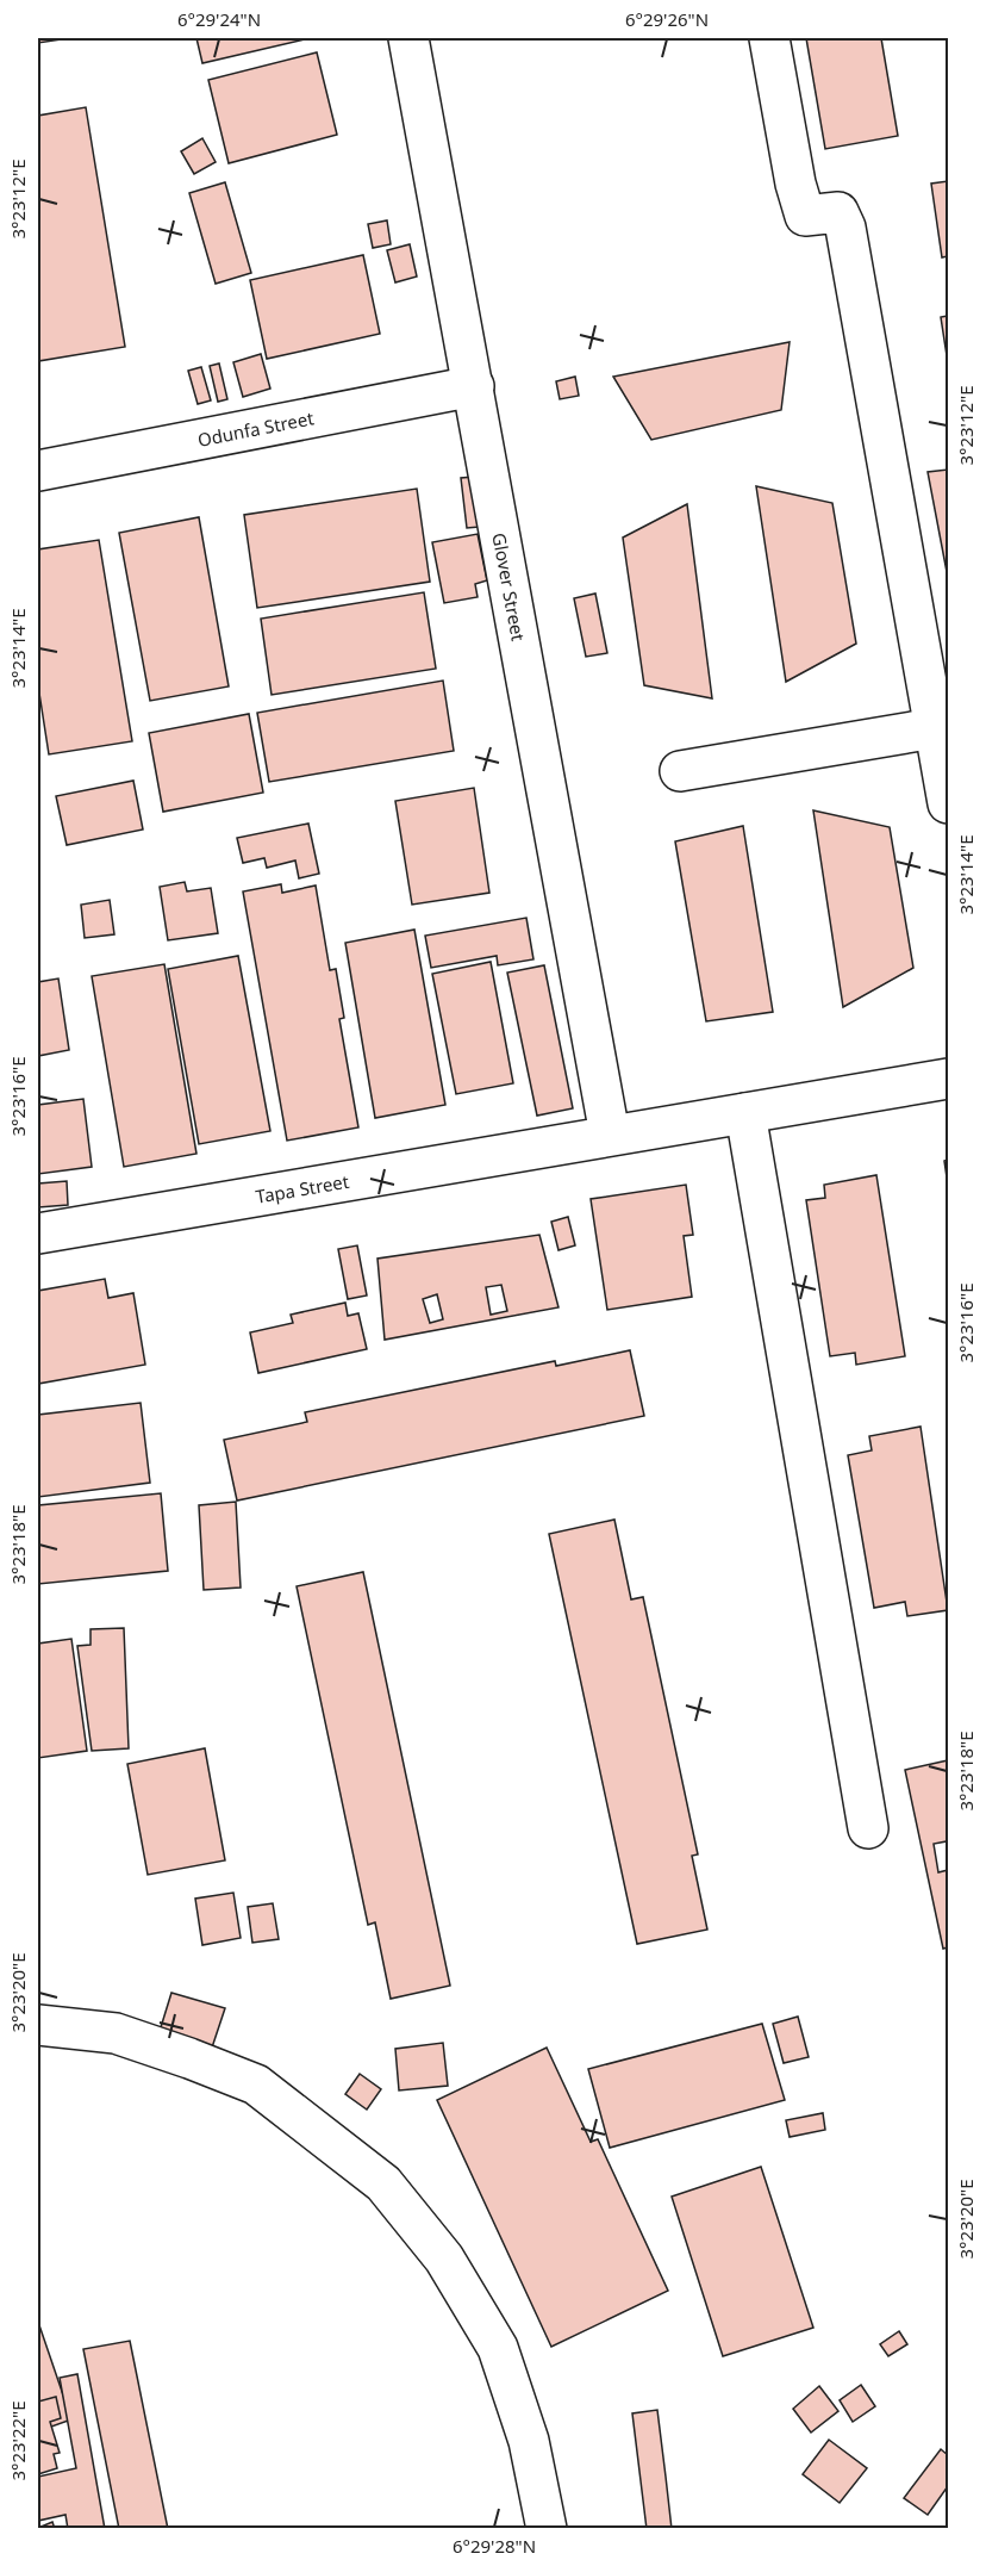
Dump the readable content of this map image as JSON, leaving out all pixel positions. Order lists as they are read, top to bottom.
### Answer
{
  "streets": {
    "street": ["Odunfa Street", "Glover Street", "Tapa Street"]
  },
  "crossings": [
    ["Odunfa Street", "Glover Street"],
    ["Glover Street", "Tapa Street"]
  ],
  "coordinates": [
    "6°29'24\"N",
    "6°29'26\"N",
    "3°23'12\"E",
    "3°23'14\"E",
    "3°23'16\"E",
    "3°23'18\"E",
    "3°23'20\"E",
    "3°23'22\"E",
    "6°29'28\"N"
  ]
}
